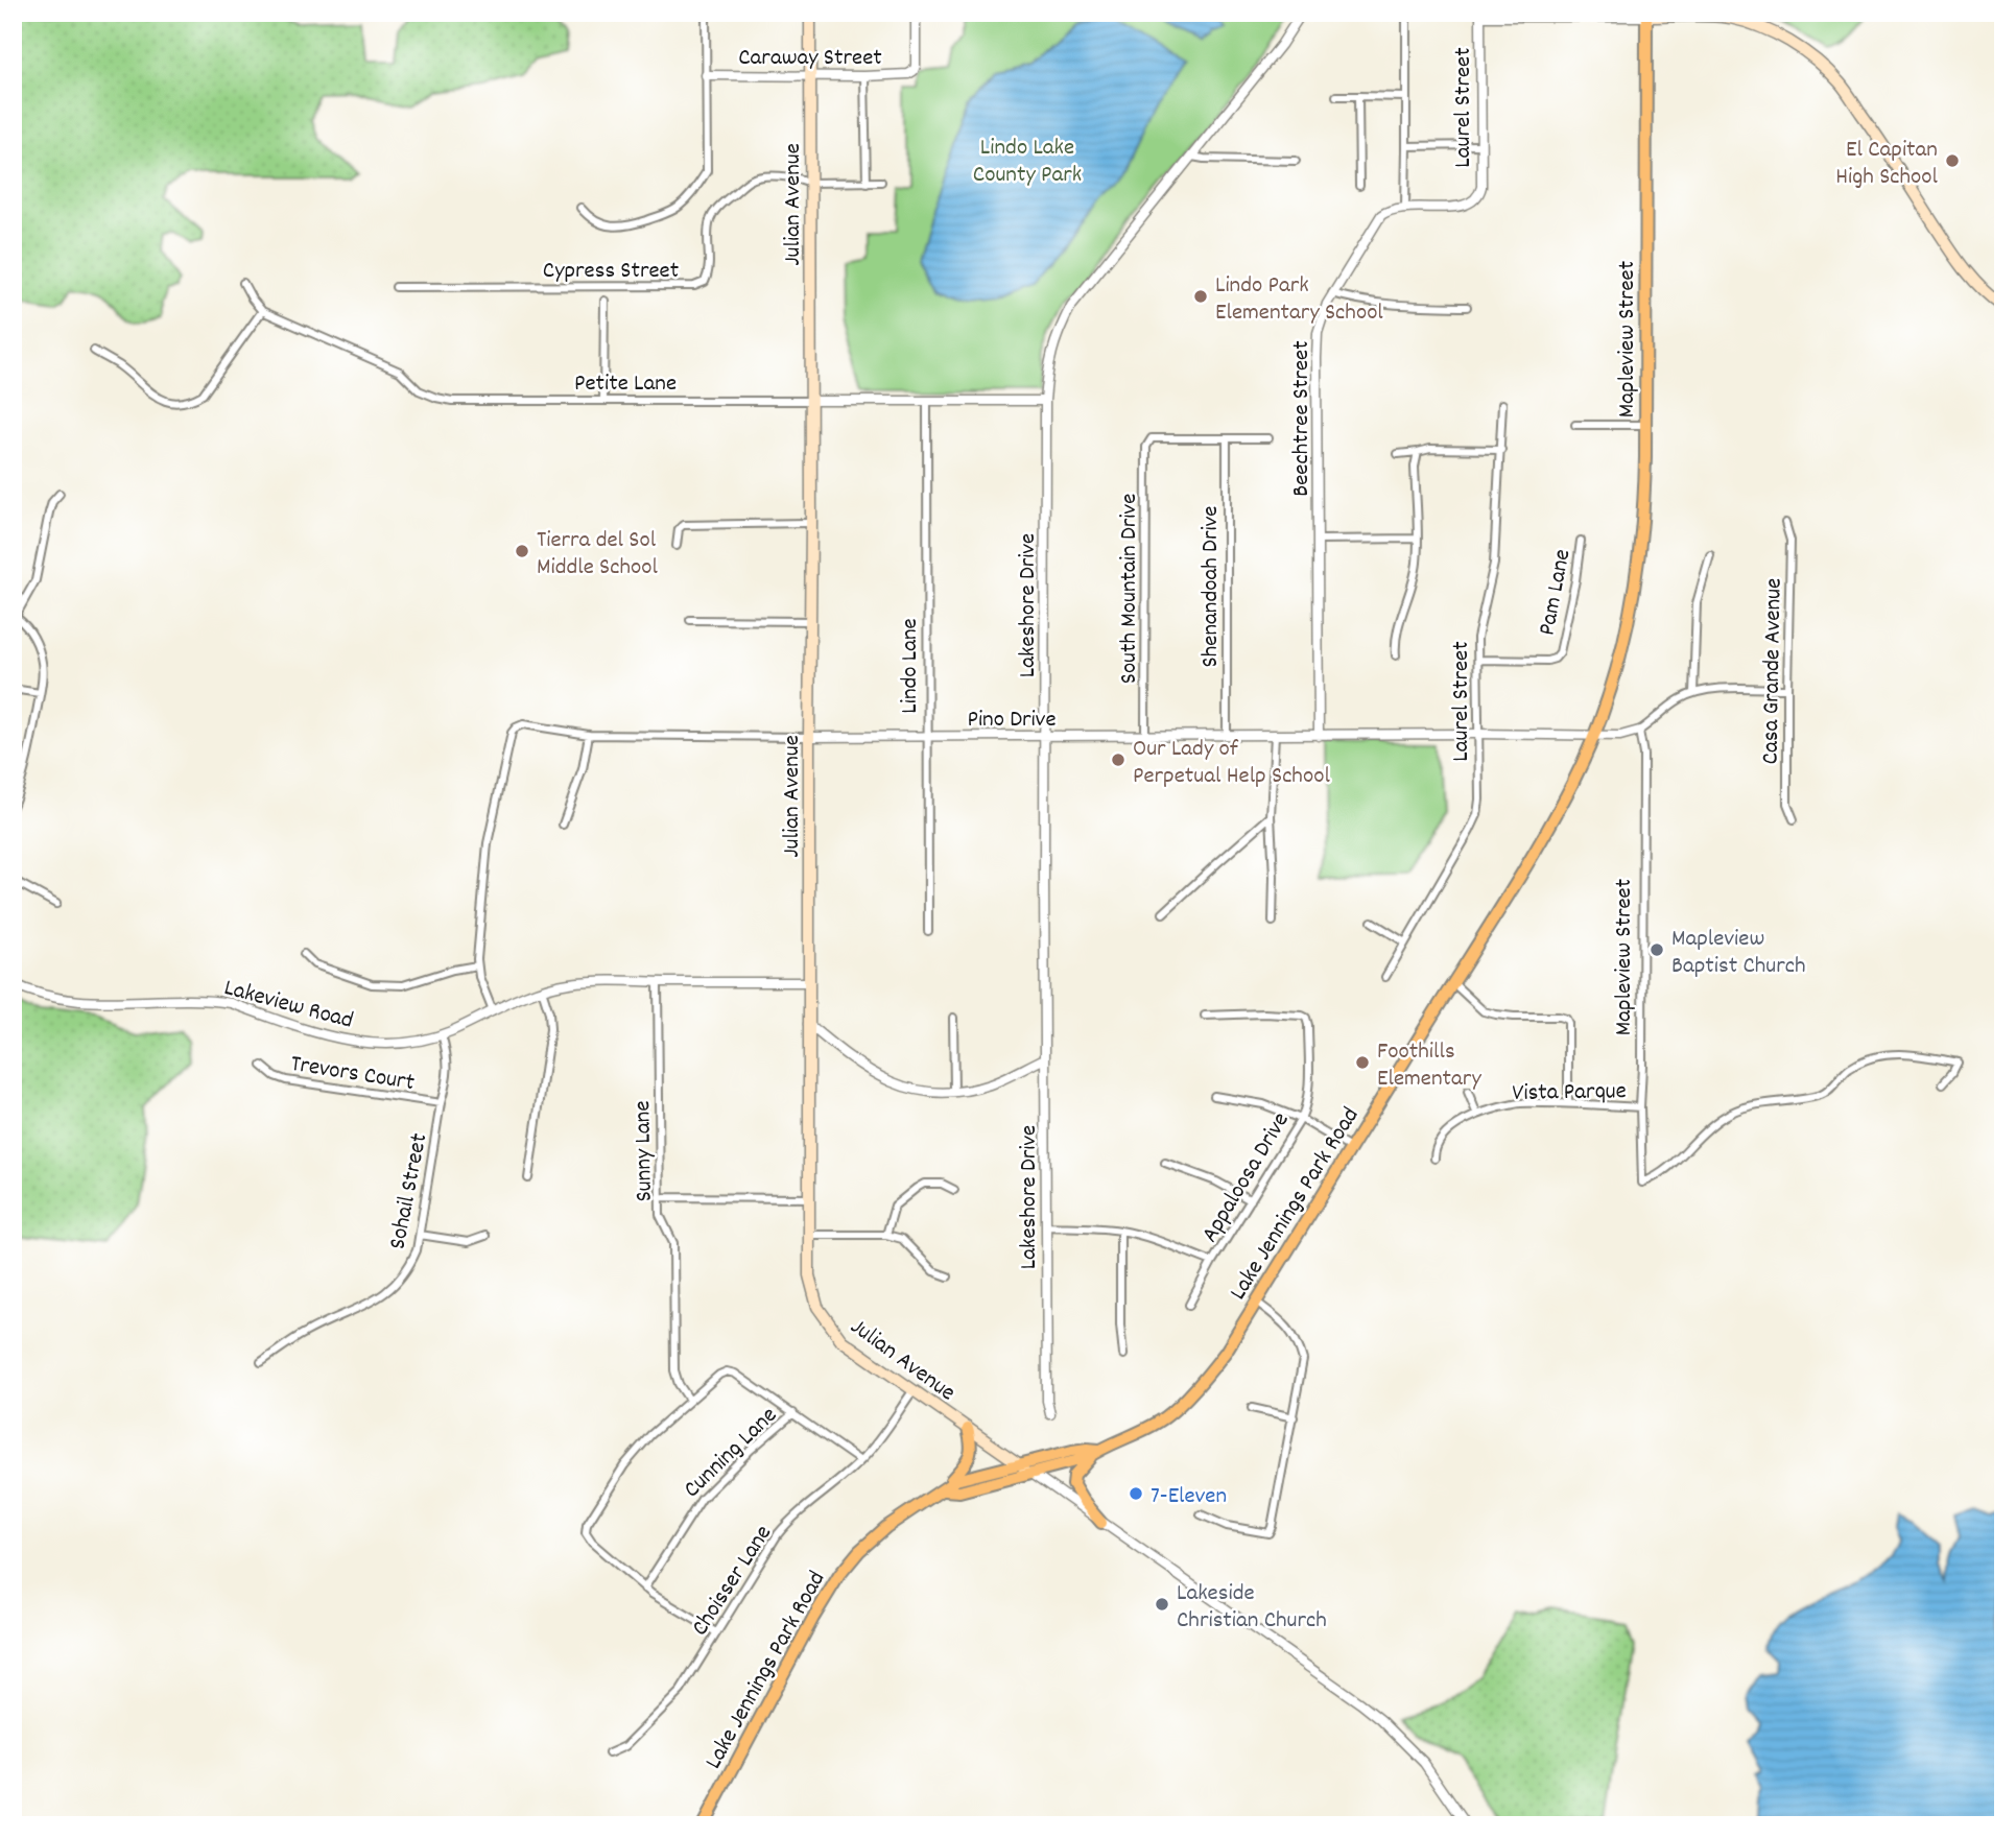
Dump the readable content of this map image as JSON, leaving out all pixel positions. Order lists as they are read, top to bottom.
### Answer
{
  "streets": {
    "main road": ["Julian Avenue", "Mapleview Street", "Lake Jennings Park Road"],
    "street": [
      "Caraway Street",
      "Laurel Street",
      "Cypress Street",
      "Petite Lane",
      "Beechtree Street",
      "Shenandoah Drive",
      "South Mountain Drive",
      "Pam Lane",
      "Lakeshore Drive",
      "Lindo Lane",
      "Casa Grande Avenue",
      "Pino Drive",
      "Lakeview Road",
      "Trevors Court",
      "Vista Parque",
      "Sunny Lane",
      "Appaloosa Drive",
      "Sohail Street",
      "Cunning Lane",
      "Choisser Lane"
    ]
  },
  "crossings": [
    ["Caraway Street", "Julian Avenue"],
    ["Laurel Street", "Beechtree Street"],
    ["Laurel Street", "Pam Lane"],
    ["Laurel Street", "Pino Drive"],
    ["Julian Avenue", "Cypress Street"],
    ["Julian Avenue", "Petite Lane"],
    ["Julian Avenue", "Pino Drive"],
    ["Julian Avenue", "Lakeview Road"],
    ["Julian Avenue", "Lake Jennings Park Road"],
    ["Julian Avenue", "Choisser Lane"],
    ["Mapleview Street", "Pino Drive"],
    ["Mapleview Street", "Vista Parque"],
    ["Mapleview Street", "Lake Jennings Park Road"],
    ["Petite Lane", "Lakeshore Drive"],
    ["Petite Lane", "Lindo Lane"],
    ["Beechtree Street", "Pino Drive"],
    ["Shenandoah Drive", "South Mountain Drive"],
    ["Shenandoah Drive", "Pino Drive"],
    ["South Mountain Drive", "Pino Drive"],
    ["Lakeshore Drive", "Pino Drive"],
    ["Lindo Lane", "Pino Drive"],
    ["Pino Drive", "Lakeview Road"],
    ["Pino Drive", "Lake Jennings Park Road"],
    ["Lakeview Road", "Sunny Lane"],
    ["Lakeview Road", "Sohail Street"],
    ["Trevors Court", "Sohail Street"]
  ],
  "parks": ["Lindo Lake County Park"],
  "places": [
    "El Capitan High School",
    "Lindo Park Elementary School",
    "Tierra del Sol Middle School",
    "Our Lady of Perpetual Help School",
    "Mapleview Baptist Church",
    "Foothills Elementary",
    "7-Eleven",
    "Lakeside Christian Church"
  ]
}
